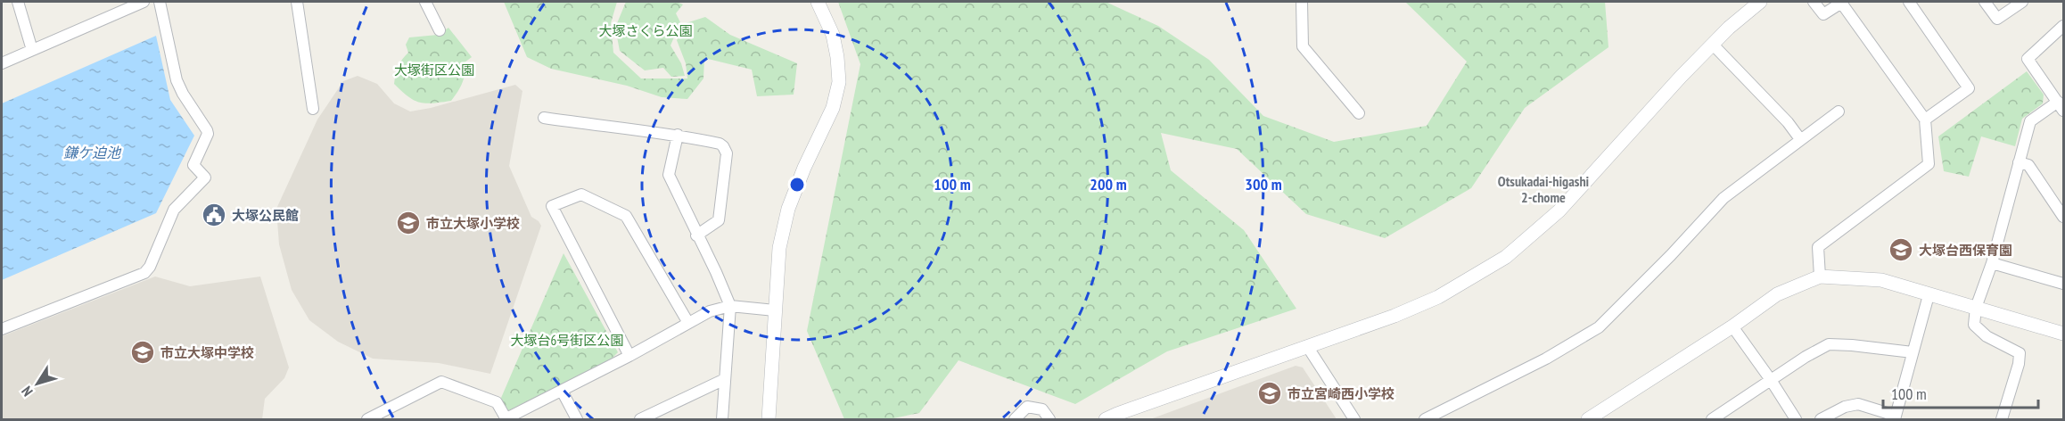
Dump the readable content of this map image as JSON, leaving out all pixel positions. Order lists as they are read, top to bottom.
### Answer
{
  "districts": ["Otsukadai-higashi 2-chome"],
  "water": ["鎌ケ迫池"],
  "parks": ["大塚さくら公園", "大塚街区公園", "大塚台6号街区公園"],
  "places": {
    "public building": ["大塚公民館"],
    "school or university": [
      "市立大塚小学校",
      "大塚台西保育園",
      "市立大塚中学校",
      "市立宮崎西小学校"
    ]
  },
  "scale_bar": "100 m",
  "north": "bottom left",
  "rings": ["100 m", "200 m", "300 m"]
}
